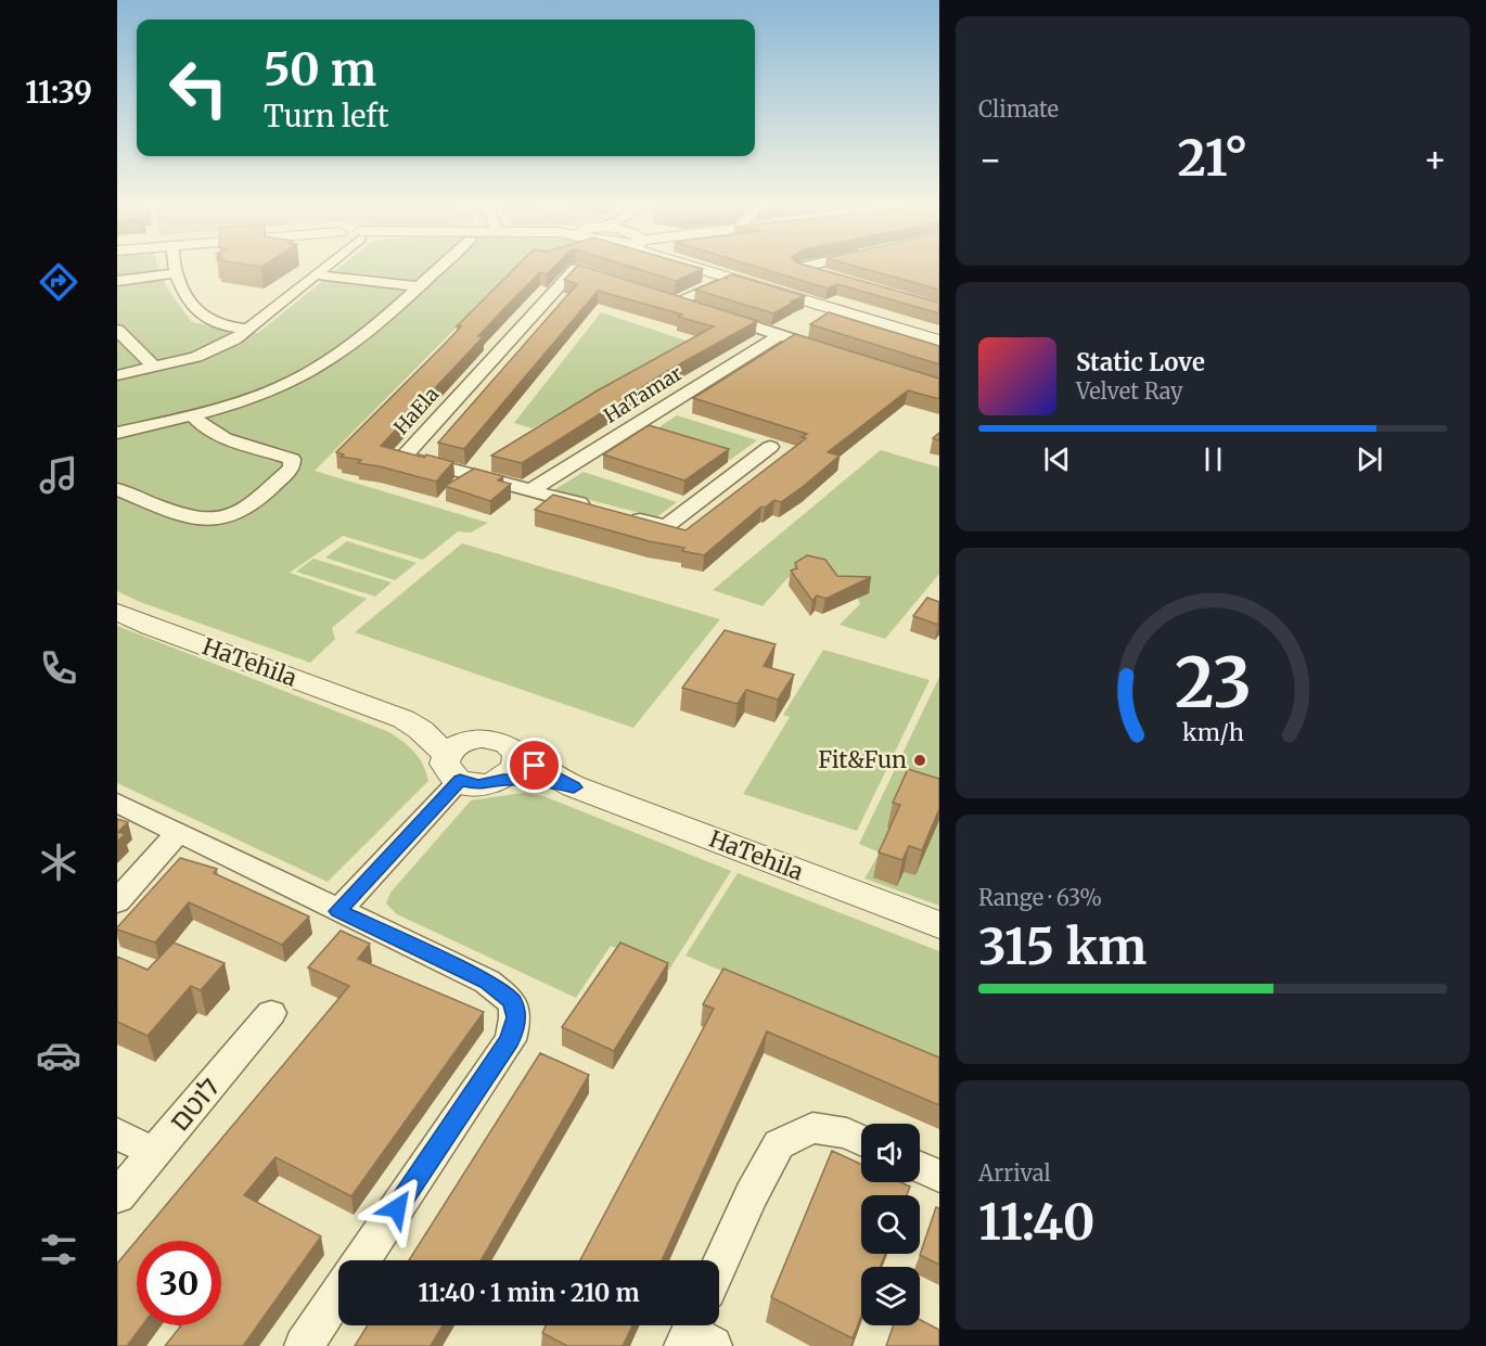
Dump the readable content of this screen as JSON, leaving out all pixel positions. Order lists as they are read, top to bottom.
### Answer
{
  "streets": {
    "street": [
      "HaTamar",
      "HaEla",
      "HaTehila",
      "לוטם"
    ]
  },
  "crossings": [
    ["HaTamar", "HaEla"]
  ],
  "places": ["Fit&Fun"],
  "page": {
    "tabs": "11:39",
    "tile": [
      "Climate",
      ["Range · 63%", "315 km"],
      ["Arrival", "11:40"]
    ],
    "turn": ["50 m", "Turn left"],
    "heat": ["−", "21°", "+"],
    "song": ["Static Love", "Velvet Ray"],
    "limit": "30",
    "trip": "11:40 · 1 min · 210 m",
    "gauge": ["23", "km/h"]
  }
}
